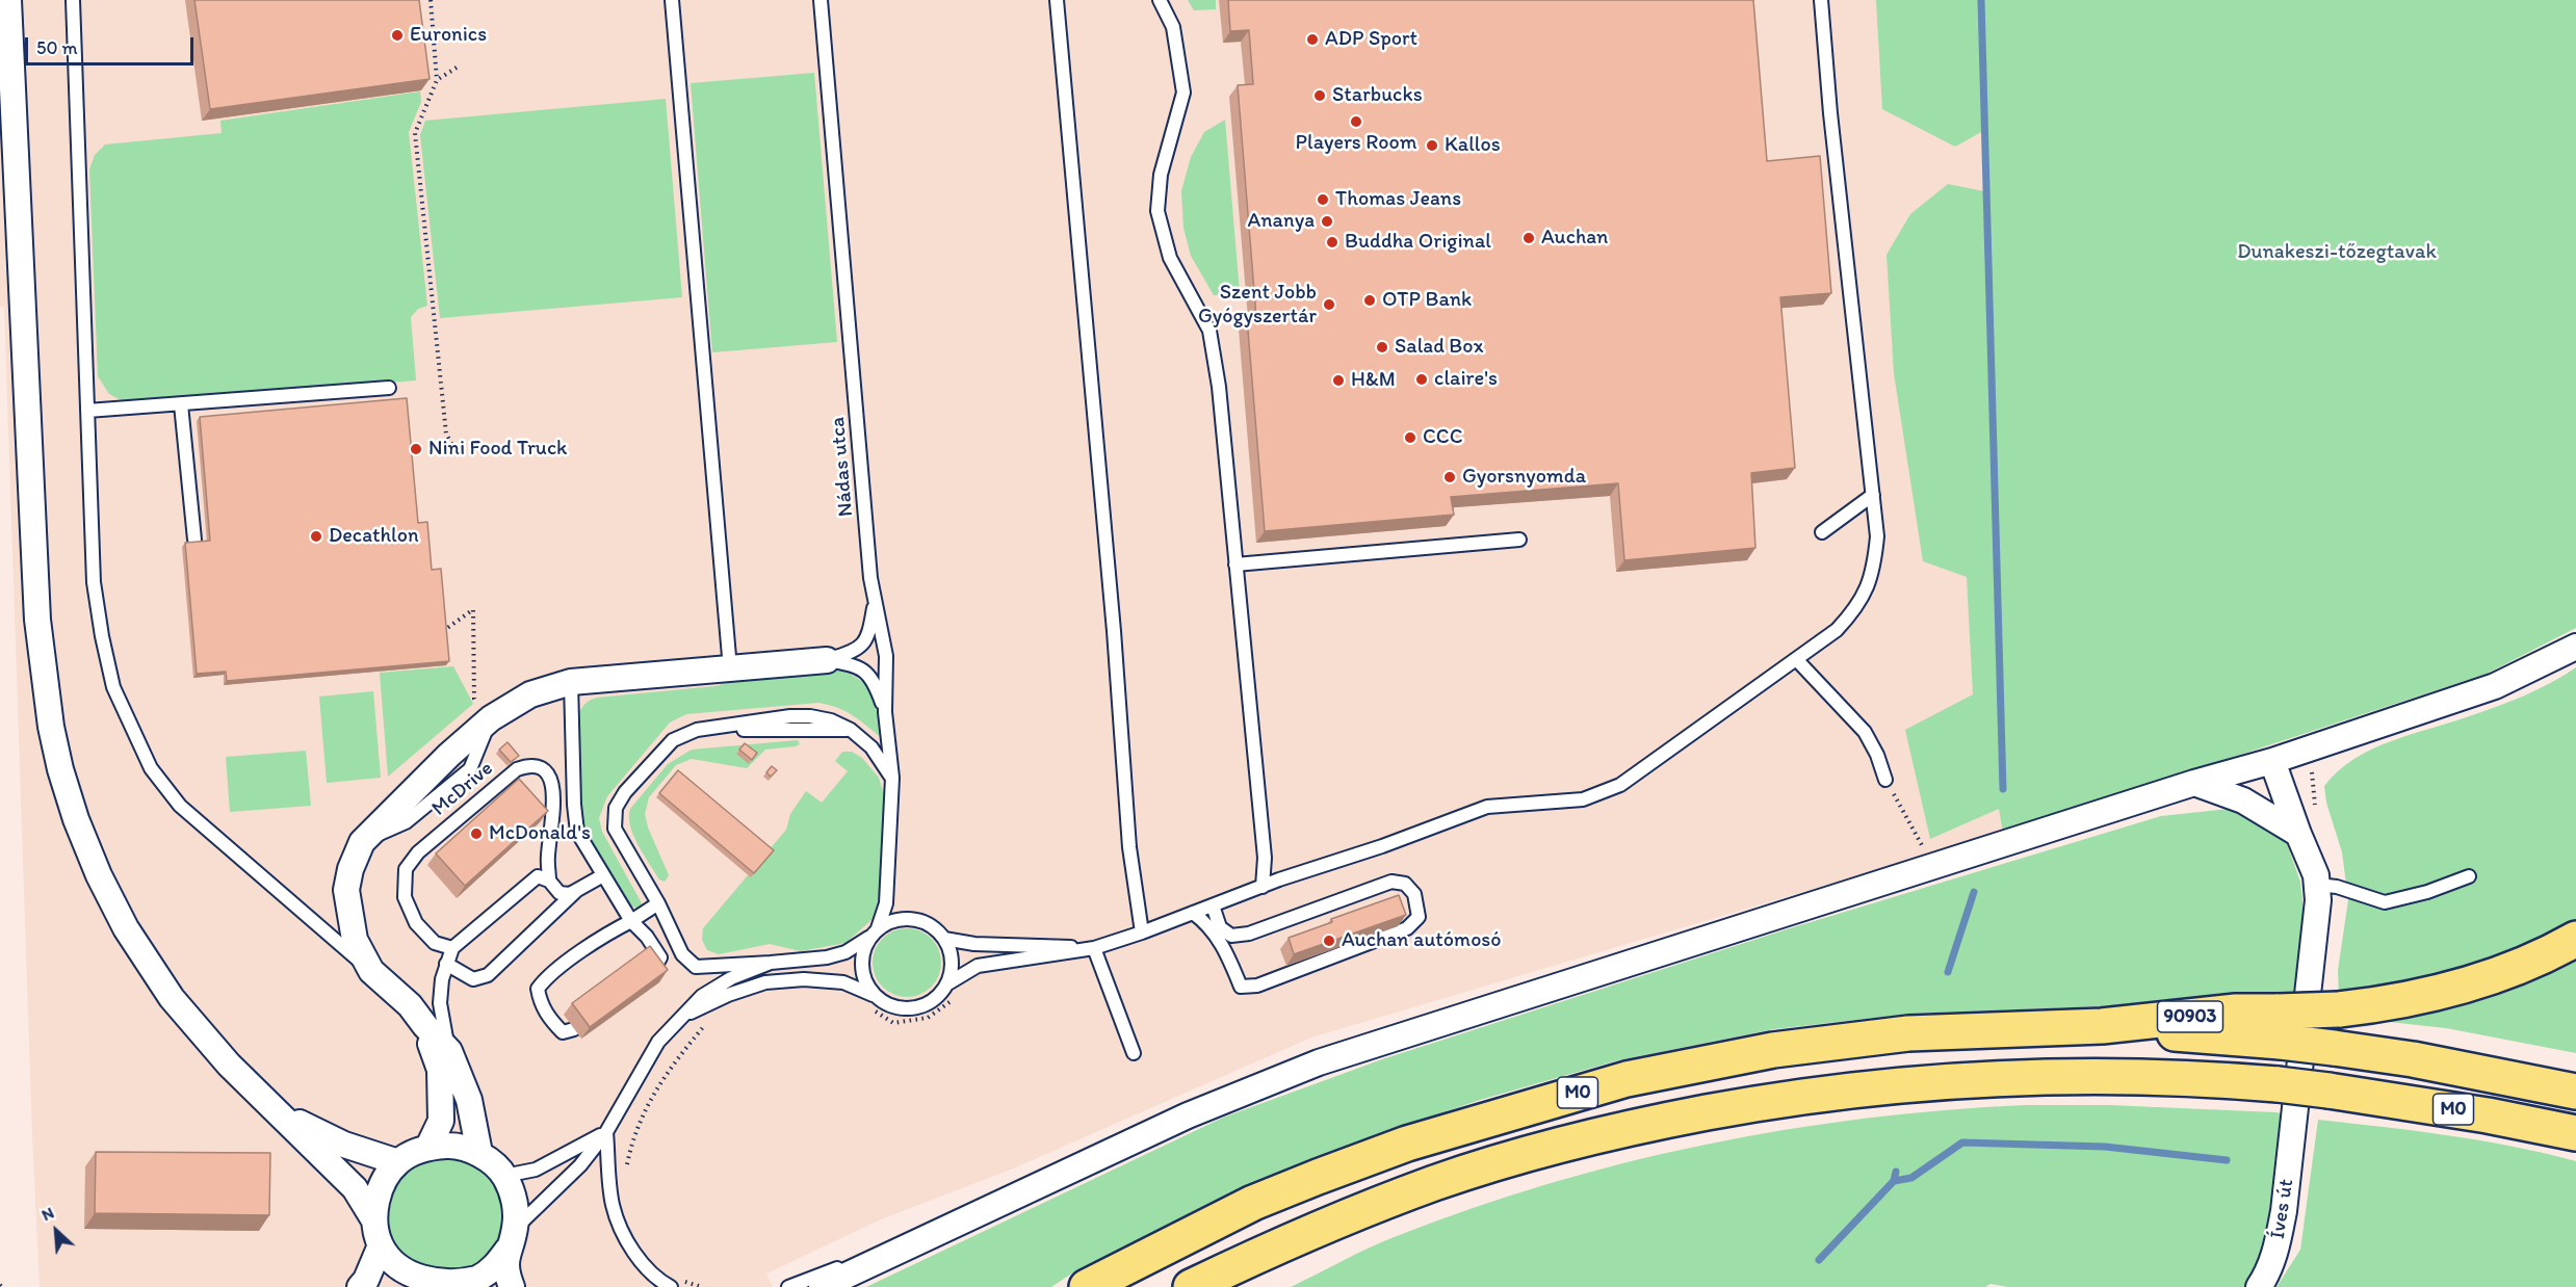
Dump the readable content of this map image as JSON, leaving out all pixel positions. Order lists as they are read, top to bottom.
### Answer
{
  "streets": {
    "highway": ["M0"],
    "street": ["Íves út"],
    "lane": ["Nádas utca", "McDrive"]
  },
  "parks": ["Dunakeszi-tőzegtavak"],
  "places": [
    "Euronics",
    "ADP Sport",
    "Starbucks",
    "Players Room",
    "Kallos",
    "Thomas Jeans",
    "Ananya",
    "Auchan",
    "Buddha Original",
    "OTP Bank",
    "Szent Jobb Gyógyszertár",
    "Salad Box",
    "claire's",
    "H&M",
    "CCC",
    "Nini Food Truck",
    "Gyorsnyomda",
    "Decathlon",
    "McDonald's",
    "Auchan autómosó"
  ],
  "scale_bar": "50 m",
  "north": "top left"
}
